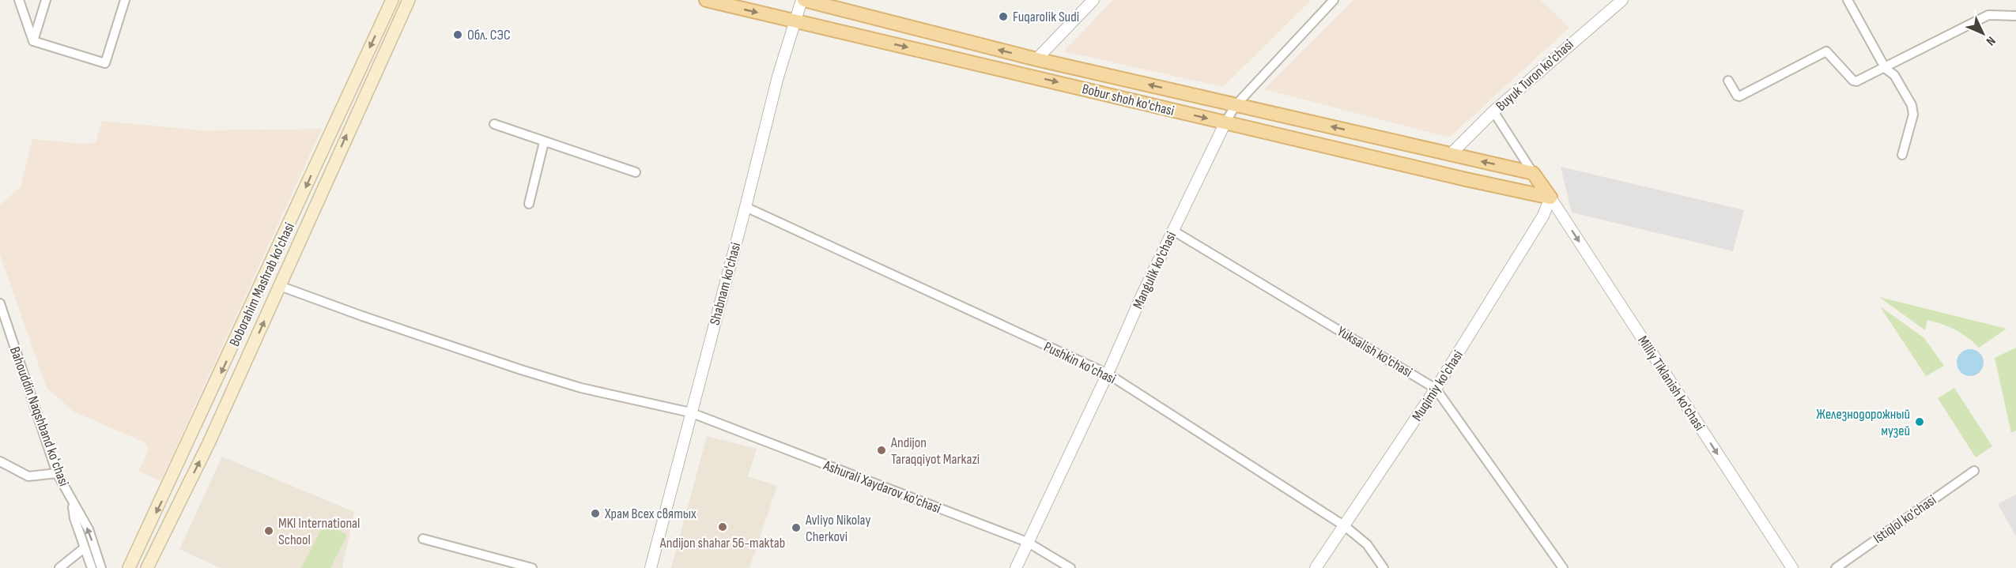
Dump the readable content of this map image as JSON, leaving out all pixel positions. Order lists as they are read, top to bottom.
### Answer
{
  "streets": {
    "main road": ["Bobur shoh ko'chasi", "Boborahim Mashrab ko'chasi"],
    "street": [
      "Buyuk Turon ko'chasi",
      "Mangulik ko'chasi",
      "Shabnam ko'chasi",
      "Yuksalish ko'chasi",
      "Pushkin ko'chasi",
      "Milliy Tiklanish ko'chasi",
      "Muqimiy ko'chasi",
      "Bahouddin Naqshband koʻchasi",
      "Ashurali Xaydarov ko'chasi",
      "Istiqlol ko'chasi"
    ]
  },
  "crossings": [
    ["Buyuk Turon ko'chasi", "Bobur shoh ko'chasi"],
    ["Bobur shoh ko'chasi", "Mangulik ko'chasi"],
    ["Bobur shoh ko'chasi", "Shabnam ko'chasi"],
    ["Bobur shoh ko'chasi", "Milliy Tiklanish ko'chasi"],
    ["Bobur shoh ko'chasi", "Muqimiy ko'chasi"],
    ["Mangulik ko'chasi", "Yuksalish ko'chasi"],
    ["Mangulik ko'chasi", "Pushkin ko'chasi"],
    ["Mangulik ko'chasi", "Ashurali Xaydarov ko'chasi"],
    ["Shabnam ko'chasi", "Pushkin ko'chasi"],
    ["Shabnam ko'chasi", "Ashurali Xaydarov ko'chasi"],
    ["Boborahim Mashrab ko'chasi", "Ashurali Xaydarov ko'chasi"],
    ["Yuksalish ko'chasi", "Muqimiy ko'chasi"],
    ["Pushkin ko'chasi", "Muqimiy ko'chasi"],
    ["Milliy Tiklanish ko'chasi", "Muqimiy ko'chasi"]
  ],
  "one_way": ["Milliy Tiklanish ko'chasi"],
  "places": [
    "Fuqarolik Sudi",
    "Обл. СЭС",
    "Железнодорожный музей",
    "Andijon Taraqqiyot Markazi",
    "Храм Всех святых",
    "Andijon shahar 56-maktab",
    "Avliyo Nikolay Cherkovi",
    "MKI International School"
  ],
  "north": "bottom right"
}
